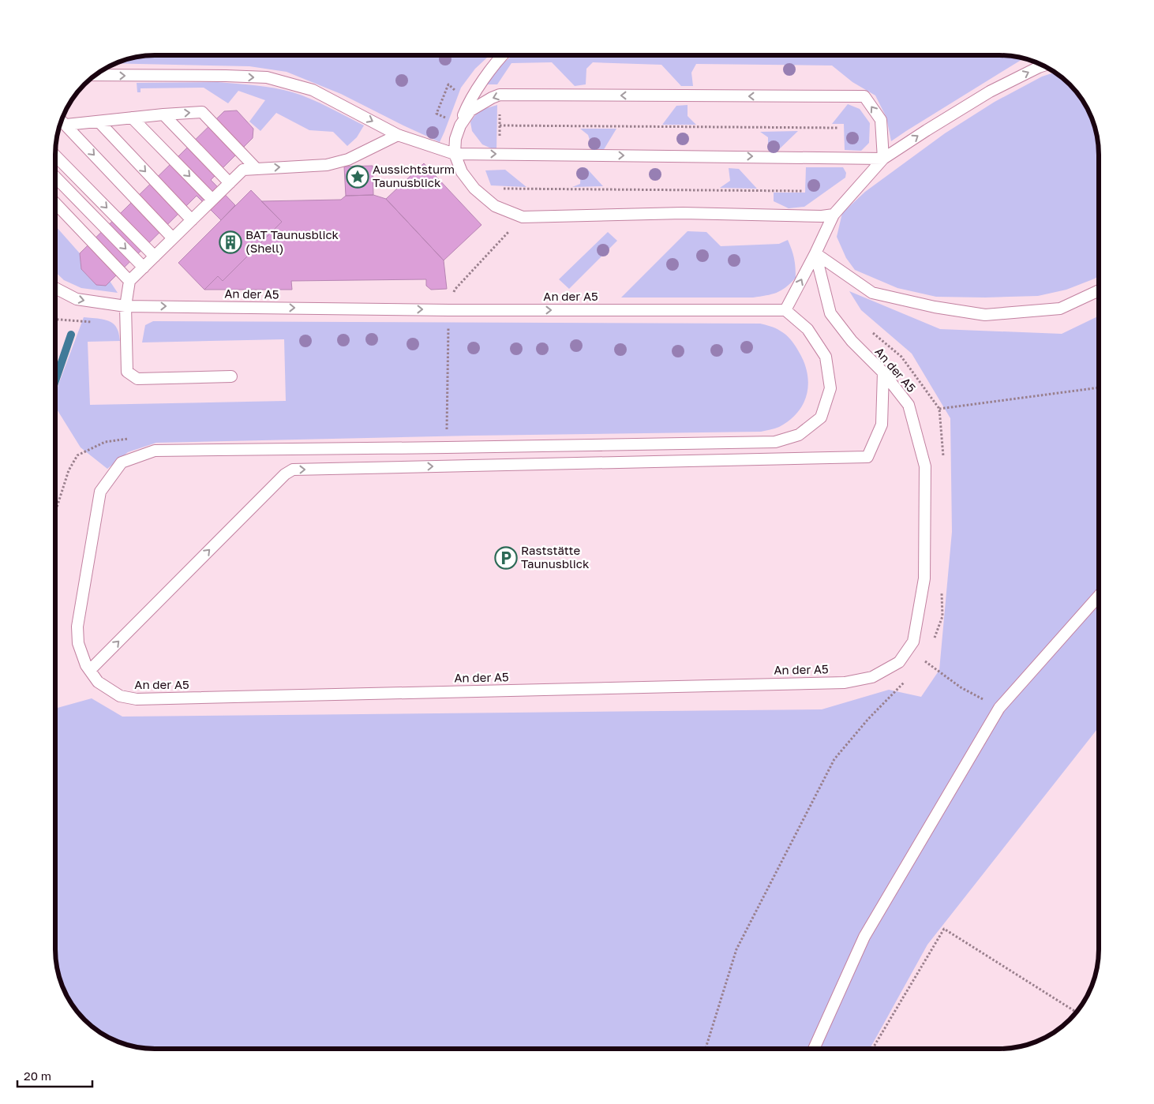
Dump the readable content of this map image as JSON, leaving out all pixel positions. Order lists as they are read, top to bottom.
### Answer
{
  "streets": {
    "lane": ["An der A5"]
  },
  "places": {
    "place": ["Aussichtsturm Taunusblick"],
    "building": ["BAT Taunusblick (Shell)"],
    "parking": ["Raststätte Taunusblick"]
  },
  "scale_bar": "20 m"
}
